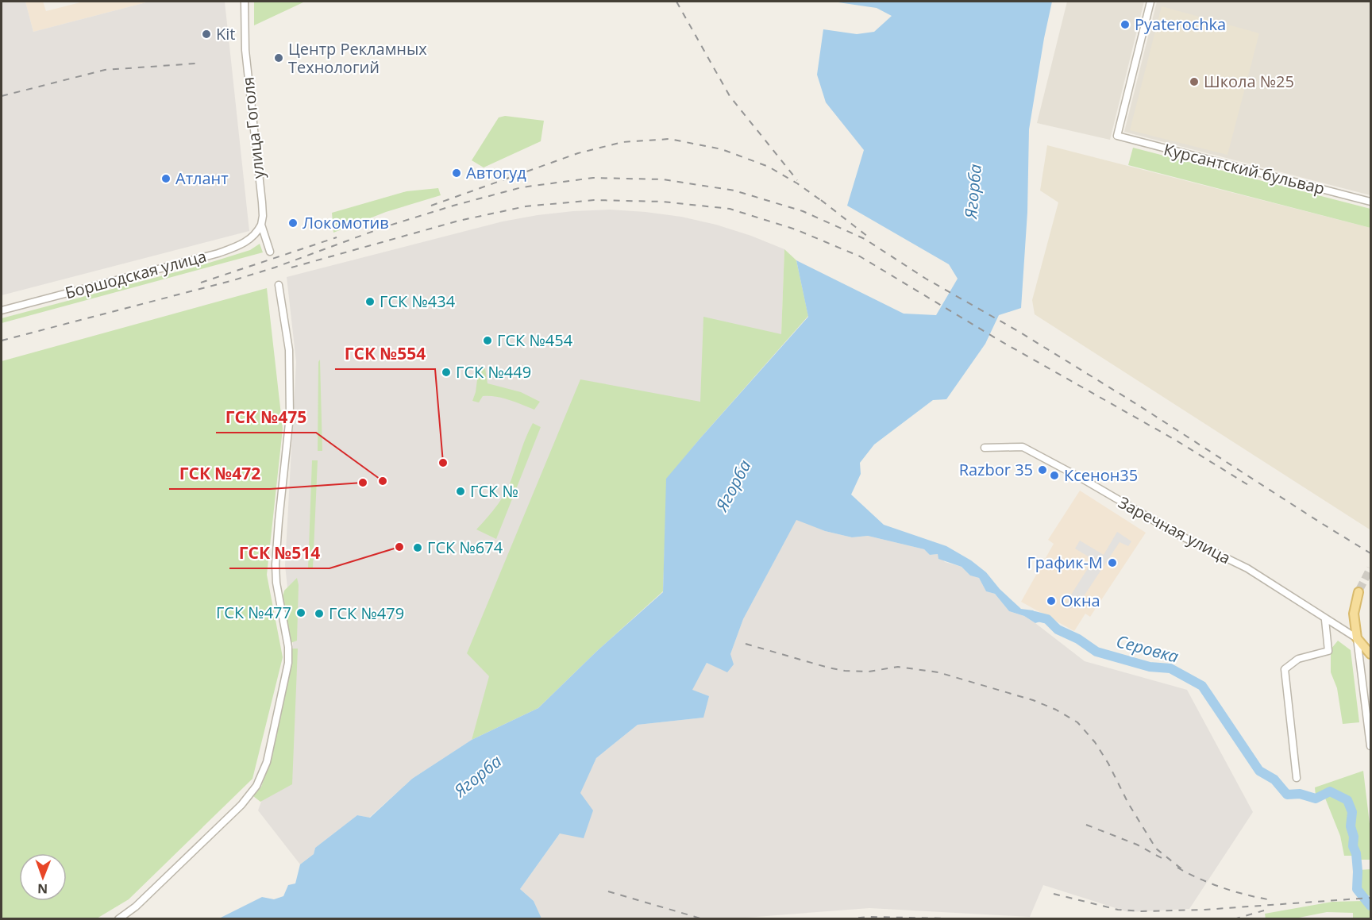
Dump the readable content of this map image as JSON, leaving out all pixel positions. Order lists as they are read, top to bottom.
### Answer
{
  "streets": {
    "street": [
      "улица Гоголя",
      "Курсантский бульвар",
      "Боршодская улица",
      "Заречная улица"
    ]
  },
  "crossings": [
    ["улица Гоголя", "Боршодская улица"]
  ],
  "water": ["Ягорба", "Серовка"],
  "places": [
    "Pyaterochka",
    "Kit",
    "Центр Рекламных Технологий",
    "Школа №25",
    "Автогуд",
    "Атлант",
    "Локомотив",
    "ГСК №434",
    "ГСК №454",
    "ГСК №449",
    "ГСК №554",
    "Razbor 35",
    "Ксенон35",
    "ГСК №475",
    "ГСК №472",
    "ГСК №",
    "ГСК №514",
    "ГСК №674",
    "График-М",
    "Окна",
    "ГСК №477",
    "ГСК №479"
  ],
  "north": "bottom"
}
